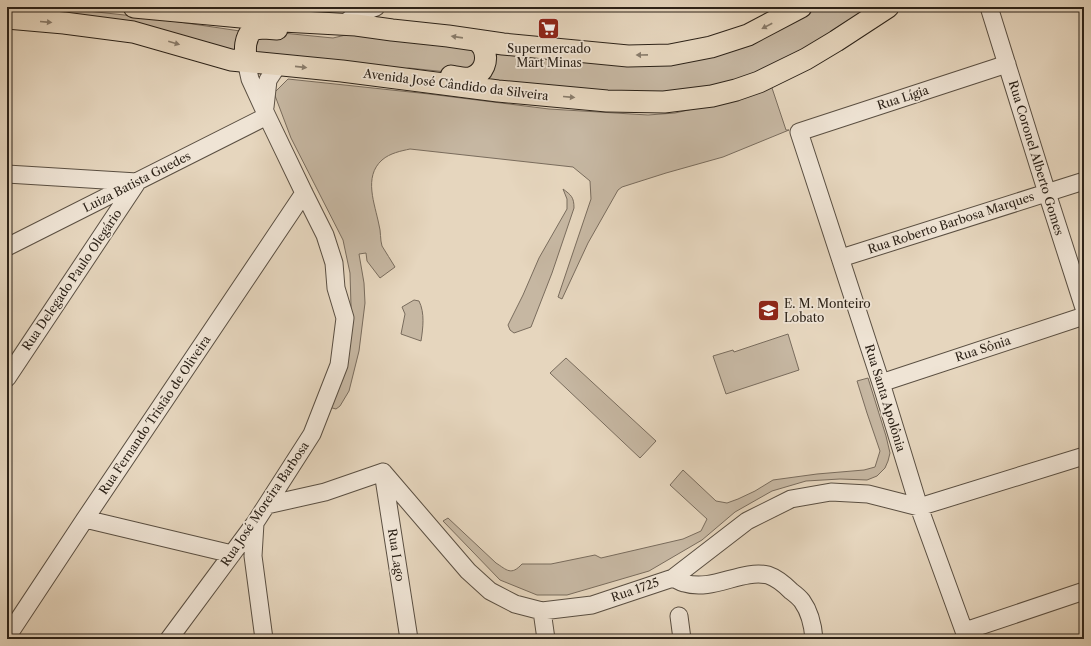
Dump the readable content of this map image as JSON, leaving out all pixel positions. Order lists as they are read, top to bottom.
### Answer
{
  "streets": {
    "main road": ["Avenida José Cândido da Silveira"],
    "street": [
      "Rua Lígia",
      "Rua Coronel Alberto Gomes",
      "Luiza Batista Guedes",
      "Rua Roberto Barbosa Marques",
      "Rua Delegado Paulo Olegário",
      "Rua Sônia",
      "Rua Santa Apolônia",
      "Rua Fernando Tristão de Oliveira",
      "Rua José Moreira Barbosa",
      "Rua Lago",
      "Rua 1725"
    ]
  },
  "crossings": [
    ["Avenida José Cândido da Silveira", "Rua José Moreira Barbosa"],
    ["Rua Lígia", "Rua Coronel Alberto Gomes"],
    ["Rua Lígia", "Rua Santa Apolônia"],
    ["Rua Coronel Alberto Gomes", "Rua Roberto Barbosa Marques"],
    ["Luiza Batista Guedes", "Rua Delegado Paulo Olegário"],
    ["Luiza Batista Guedes", "Rua José Moreira Barbosa"],
    ["Rua Roberto Barbosa Marques", "Rua Santa Apolônia"],
    ["Rua Sônia", "Rua Santa Apolônia"],
    ["Rua Santa Apolônia", "Rua 1725"],
    ["Rua Fernando Tristão de Oliveira", "Rua José Moreira Barbosa"],
    ["Rua Lago", "Rua 1725"]
  ],
  "places": {
    "supermarket": ["Supermercado Mart Minas"],
    "school or university": ["E. M. Monteiro Lobato"]
  }
}
